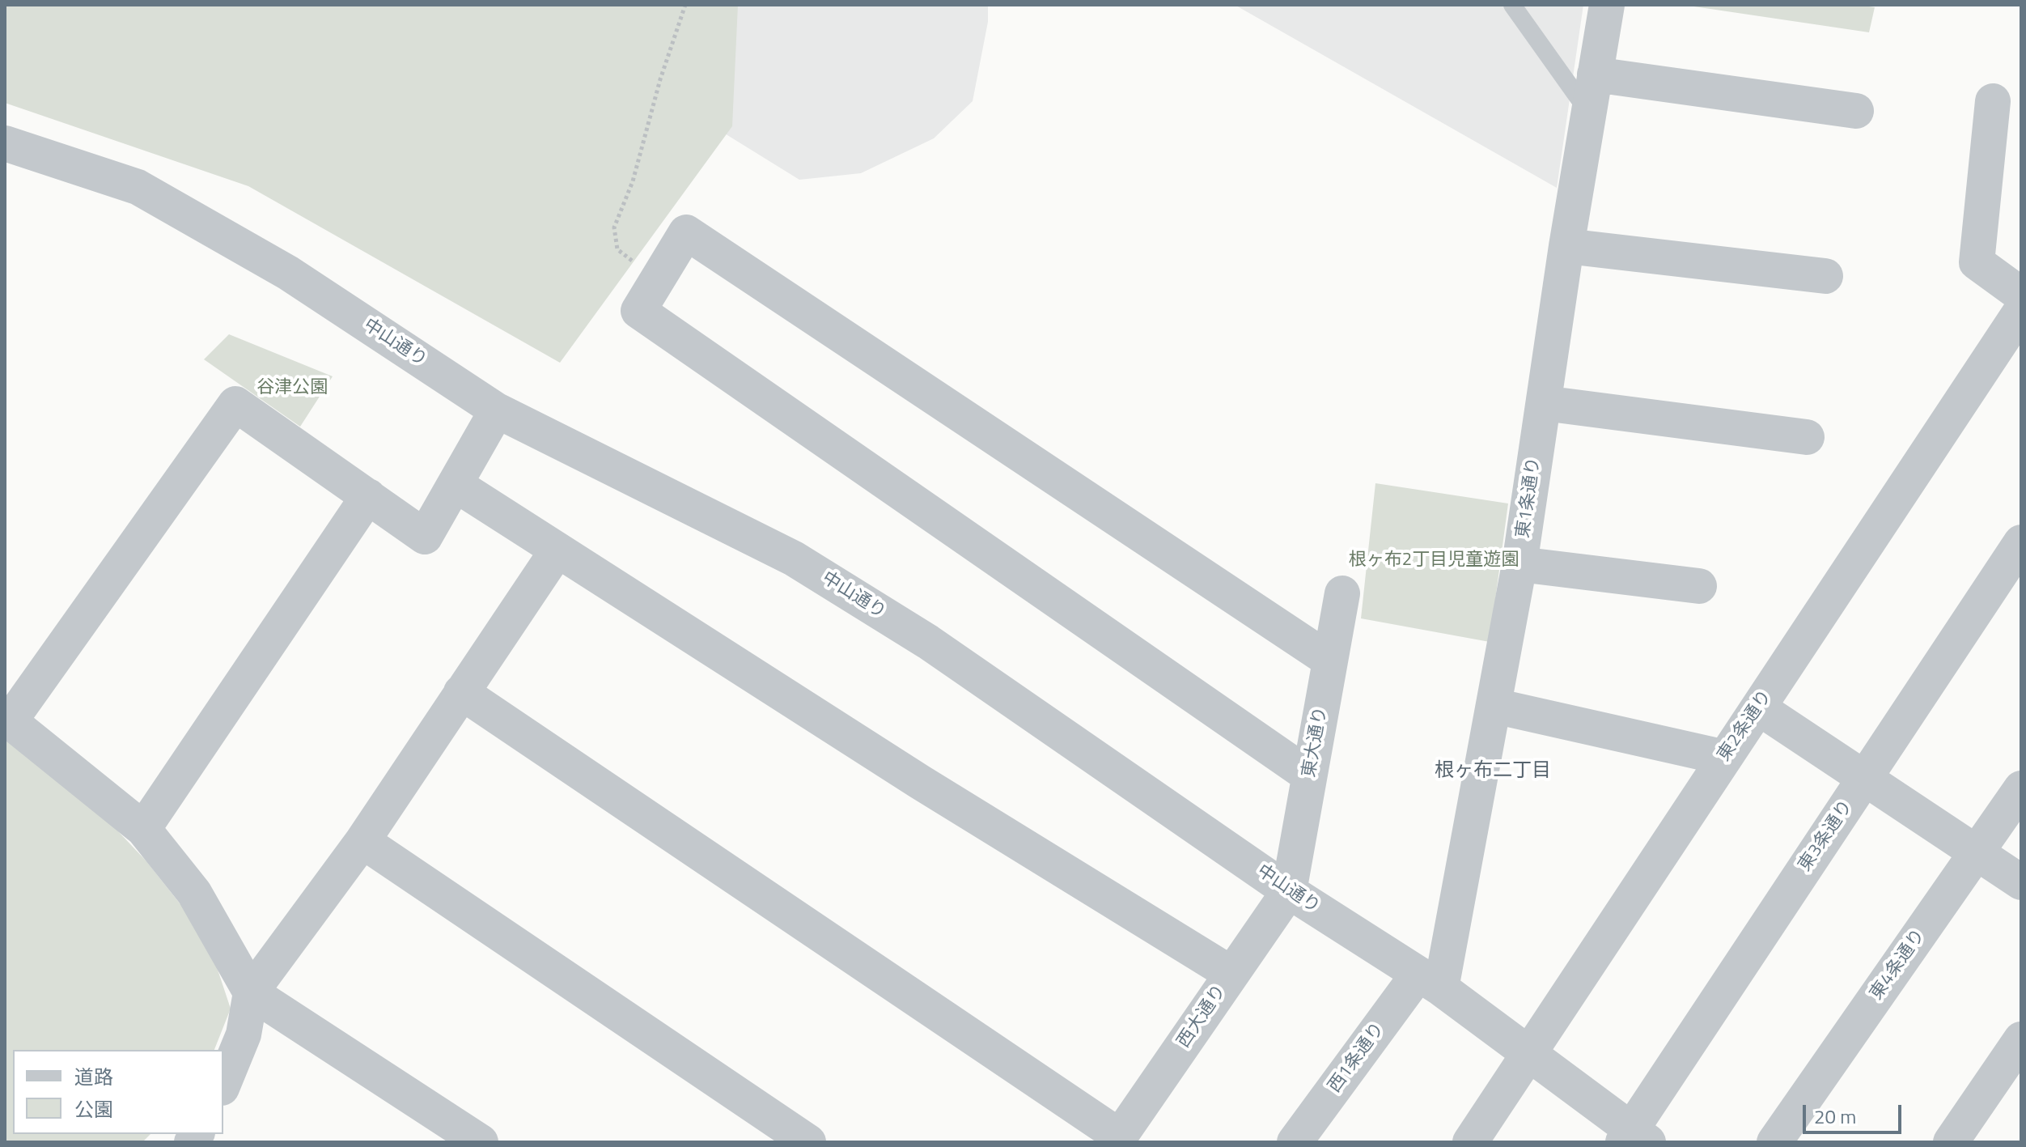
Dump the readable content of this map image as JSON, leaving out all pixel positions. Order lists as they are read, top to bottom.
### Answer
{
  "streets": {
    "street": [
      "中山通り",
      "東1条通り",
      "東2条通り",
      "東大通り",
      "東3条通り",
      "東4条通り",
      "西大通り",
      "西1条通り"
    ]
  },
  "crossings": [
    ["中山通り", "東1条通り"],
    ["中山通り", "東2条通り"],
    ["中山通り", "東大通り"],
    ["中山通り", "東3条通り"],
    ["中山通り", "西大通り"],
    ["中山通り", "西1条通り"],
    ["東1条通り", "西1条通り"],
    ["東大通り", "西大通り"]
  ],
  "districts": ["根ヶ布二丁目"],
  "parks": ["谷津公園", "根ヶ布2丁目児童遊園"],
  "legend": ["道路", "公園"],
  "scale_bar": "20 m"
}
